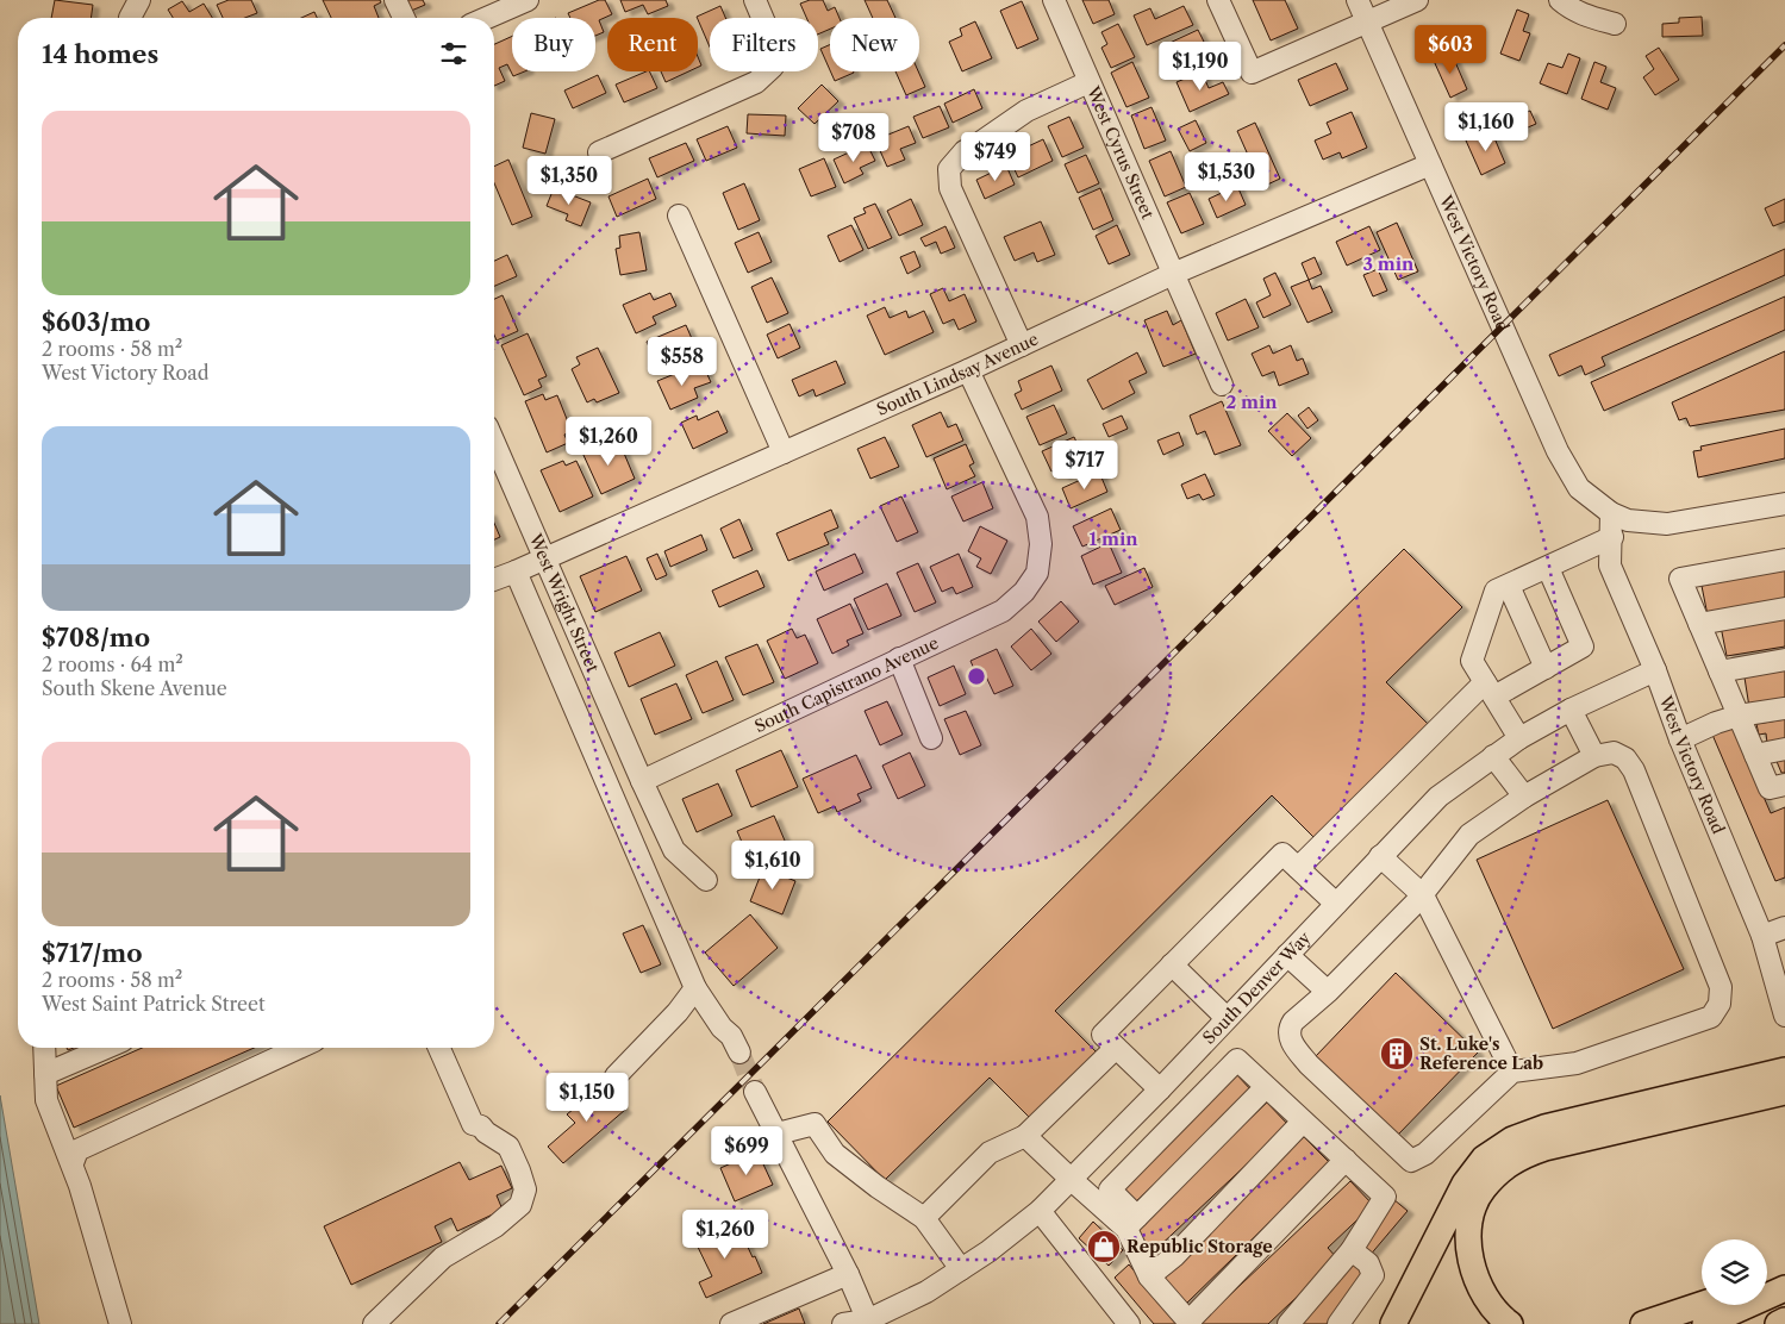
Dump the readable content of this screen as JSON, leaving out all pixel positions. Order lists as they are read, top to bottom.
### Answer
{
  "streets": {
    "street": [
      "West Cyrus Street",
      "West Victory Road",
      "South Lindsay Avenue",
      "West Wright Street",
      "South Capistrano Avenue",
      "South Denver Way"
    ]
  },
  "crossings": [
    ["West Cyrus Street", "South Lindsay Avenue"],
    ["West Victory Road", "South Lindsay Avenue"],
    ["West Victory Road", "South Denver Way"],
    ["South Lindsay Avenue", "West Wright Street"],
    ["South Lindsay Avenue", "South Capistrano Avenue"],
    ["West Wright Street", "South Capistrano Avenue"]
  ],
  "places": {
    "building": ["St. Luke's Reference Lab"],
    "shop": ["Republic Storage"]
  },
  "page": {
    "chip": [
      "Buy",
      "Rent",
      "Filters",
      "New"
    ],
    "heading": "14 homes",
    "price": [
      "$603",
      "$1,190",
      "$1,160",
      "$708",
      "$749",
      "$1,530",
      "$1,350",
      "$558",
      "$1,260",
      "$717",
      "$1,610",
      "$1,150",
      "$699",
      "$1,260"
    ],
    "list": [
      {
        "name": "$603/mo",
        "note": "2 rooms · 58 m² · West Victory Road"
      },
      {
        "name": "$708/mo",
        "note": "2 rooms · 64 m² · South Skene Avenue"
      },
      {
        "name": "$717/mo",
        "note": "2 rooms · 58 m² · West Saint Patrick Street"
      }
    ]
  },
  "rings": ["3 min", "2 min", "1 min"]
}
